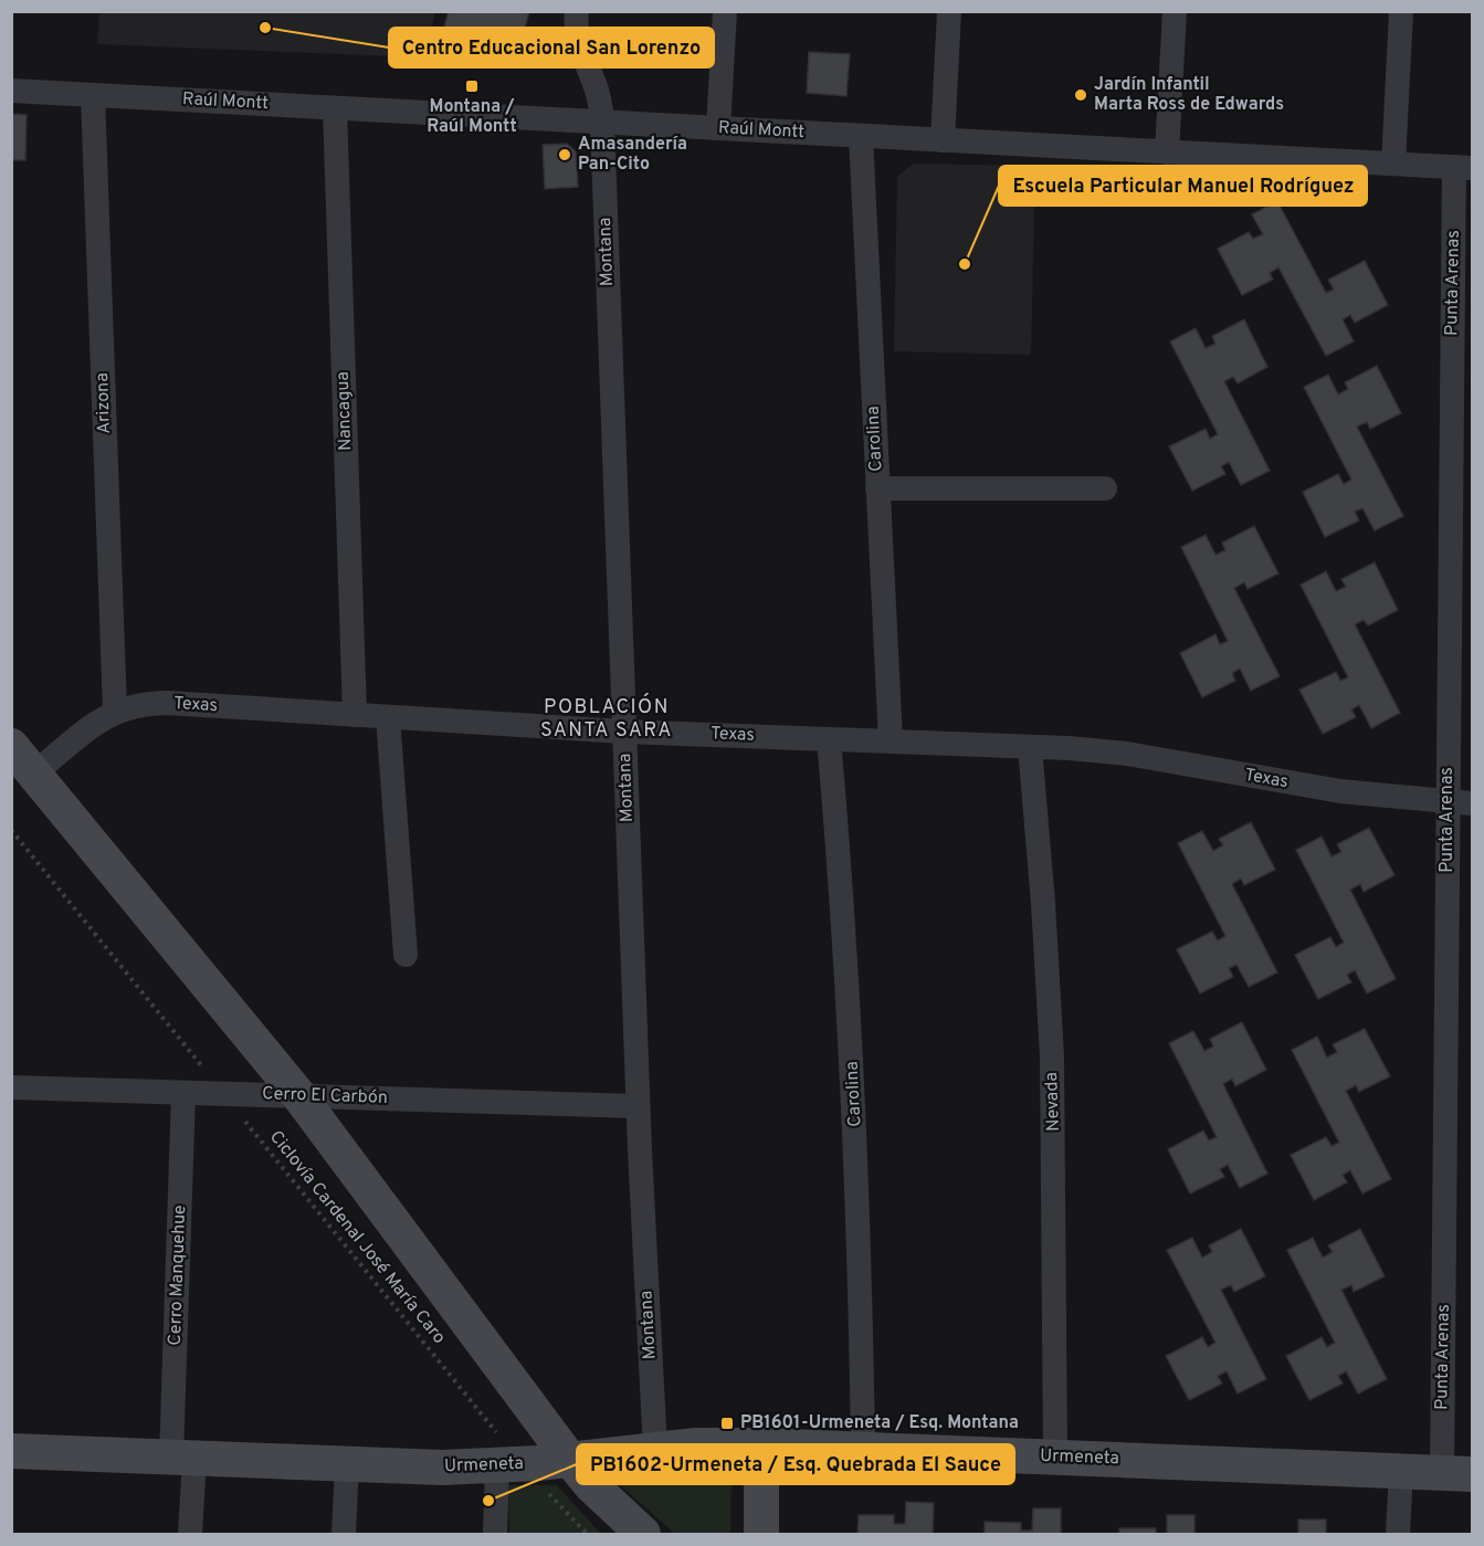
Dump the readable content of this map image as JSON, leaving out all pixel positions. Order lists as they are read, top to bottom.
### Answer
{
  "streets": {
    "street": [
      "Raúl Montt",
      "Montana",
      "Punta Arenas",
      "Arizona",
      "Nancagua",
      "Carolina",
      "Texas",
      "Cerro El Carbón",
      "Nevada",
      "Cerro Manquehue",
      "Urmeneta"
    ],
    "path": ["Ciclovía Cardenal José María Caro"]
  },
  "crossings": [
    ["Raúl Montt", "Montana"],
    ["Raúl Montt", "Punta Arenas"],
    ["Raúl Montt", "Arizona"],
    ["Raúl Montt", "Nancagua"],
    ["Raúl Montt", "Carolina"],
    ["Montana", "Texas"],
    ["Montana", "Cerro El Carbón"],
    ["Montana", "Urmeneta"],
    ["Punta Arenas", "Texas"],
    ["Punta Arenas", "Urmeneta"],
    ["Arizona", "Texas"],
    ["Nancagua", "Texas"],
    ["Carolina", "Texas"],
    ["Carolina", "Urmeneta"],
    ["Texas", "Nevada"],
    ["Cerro El Carbón", "Ciclovía Cardenal José María Caro"],
    ["Cerro El Carbón", "Cerro Manquehue"],
    ["Nevada", "Urmeneta"],
    ["Ciclovía Cardenal José María Caro", "Urmeneta"],
    ["Cerro Manquehue", "Urmeneta"]
  ],
  "districts": ["POBLACIÓN SANTA SARA"],
  "places": {
    "other": [
      "Centro Educacional San Lorenzo",
      "Jardín Infantil Marta Ross de Edwards",
      "Amasandería Pan-Cito",
      "Escuela Particular Manuel Rodríguez",
      "PB1602-Urmeneta / Esq. Quebrada El Sauce"
    ],
    "transit": ["Montana / Raúl Montt", "PB1601-Urmeneta / Esq. Montana"]
  }
}
